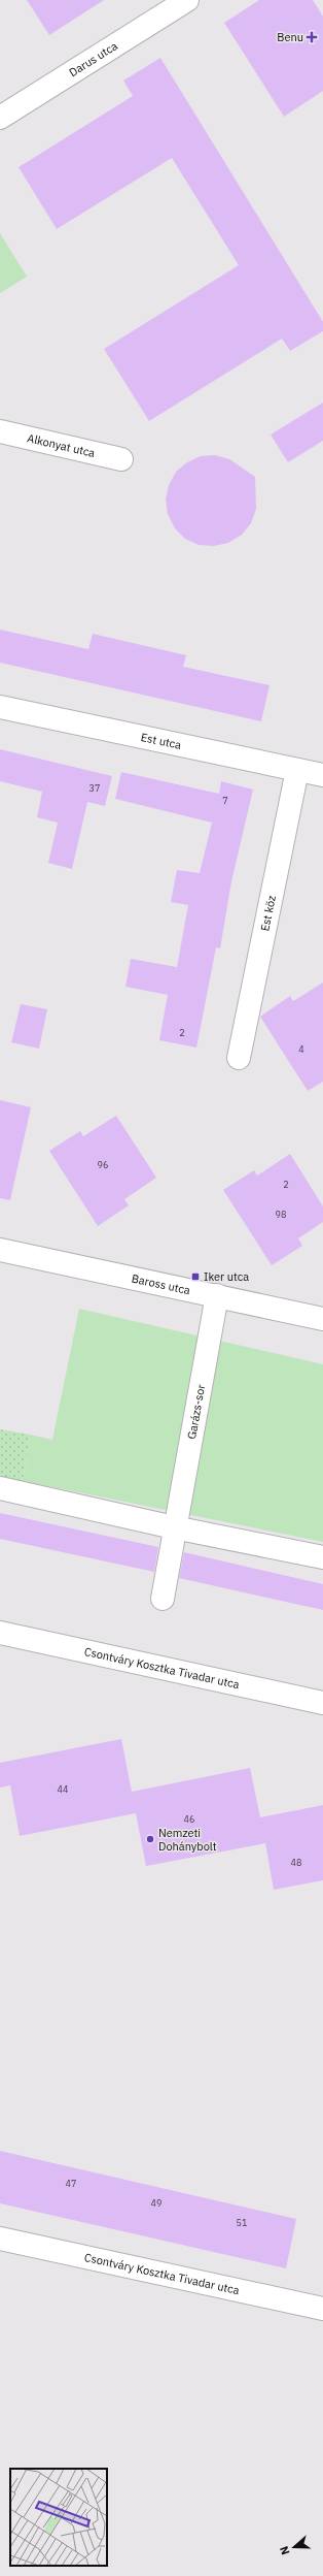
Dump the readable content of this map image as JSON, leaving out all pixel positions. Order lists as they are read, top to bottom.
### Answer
{
  "streets": {
    "street": [
      "Darus utca",
      "Alkonyat utca",
      "Est utca",
      "Est köz",
      "Baross utca",
      "Garázs-sor",
      "Csontváry Kosztka Tivadar utca"
    ]
  },
  "crossings": [
    ["Est utca", "Est köz"],
    ["Baross utca", "Garázs-sor"]
  ],
  "places": {
    "health": ["Benu"],
    "transit": ["Iker utca"],
    "other": ["Nemzeti Dohánybolt"]
  },
  "house_numbers": [
    "37",
    "7",
    "2",
    "4",
    "96",
    "2",
    "98",
    "44",
    "46",
    "48",
    "47",
    "49",
    "51"
  ],
  "north": "left"
}
